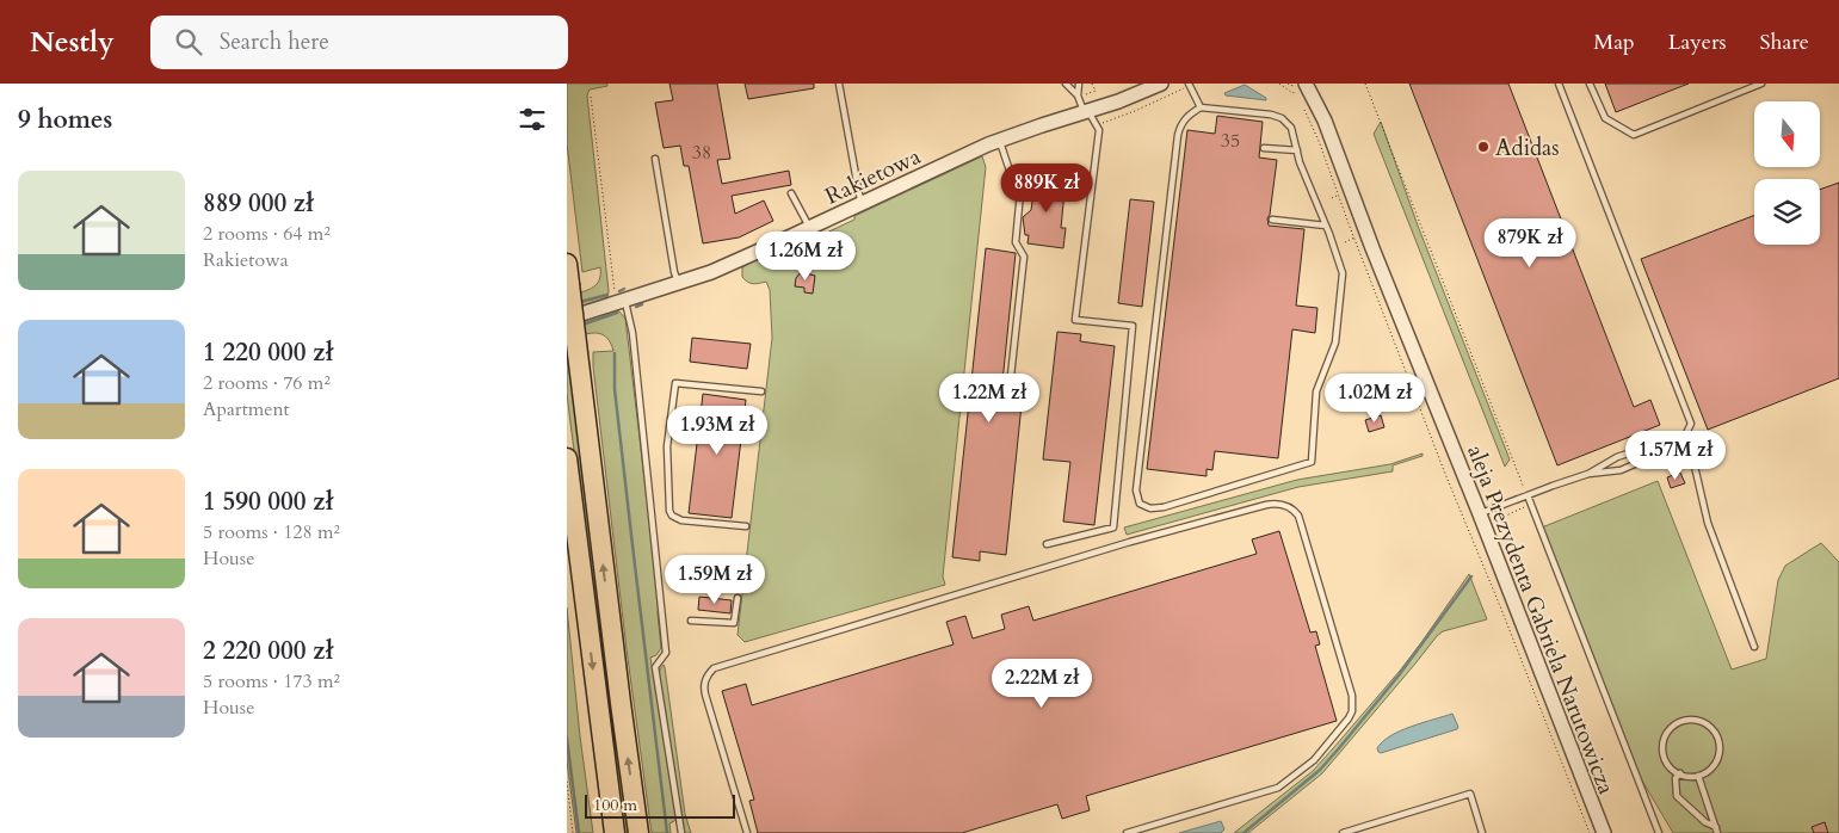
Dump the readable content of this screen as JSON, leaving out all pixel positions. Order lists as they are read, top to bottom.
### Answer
{
  "streets": {
    "street": ["Rakietowa", "aleja Prezydenta Gabriela Narutowicza"]
  },
  "places": ["Adidas"],
  "house_numbers": ["35", "38"],
  "scale_bar": "100 m",
  "north": "bottom",
  "page": {
    "header": "Nestly",
    "search": "Search here",
    "nav": ["Map", "Layers", "Share"],
    "heading": "9 homes",
    "list": [
      {
        "name": "889 000 zł",
        "note": "2 rooms · 64 m² · Rakietowa"
      },
      {
        "name": "1 220 000 zł",
        "note": "2 rooms · 76 m² · Apartment"
      },
      {
        "name": "1 590 000 zł",
        "note": "5 rooms · 128 m² · House"
      },
      {
        "name": "2 220 000 zł",
        "note": "5 rooms · 173 m² · House"
      }
    ],
    "price": [
      "889K zł",
      "879K zł",
      "1.26M zł",
      "1.22M zł",
      "1.02M zł",
      "1.93M zł",
      "1.57M zł",
      "1.59M zł",
      "2.22M zł"
    ],
    "scale": "100 m"
  }
}
